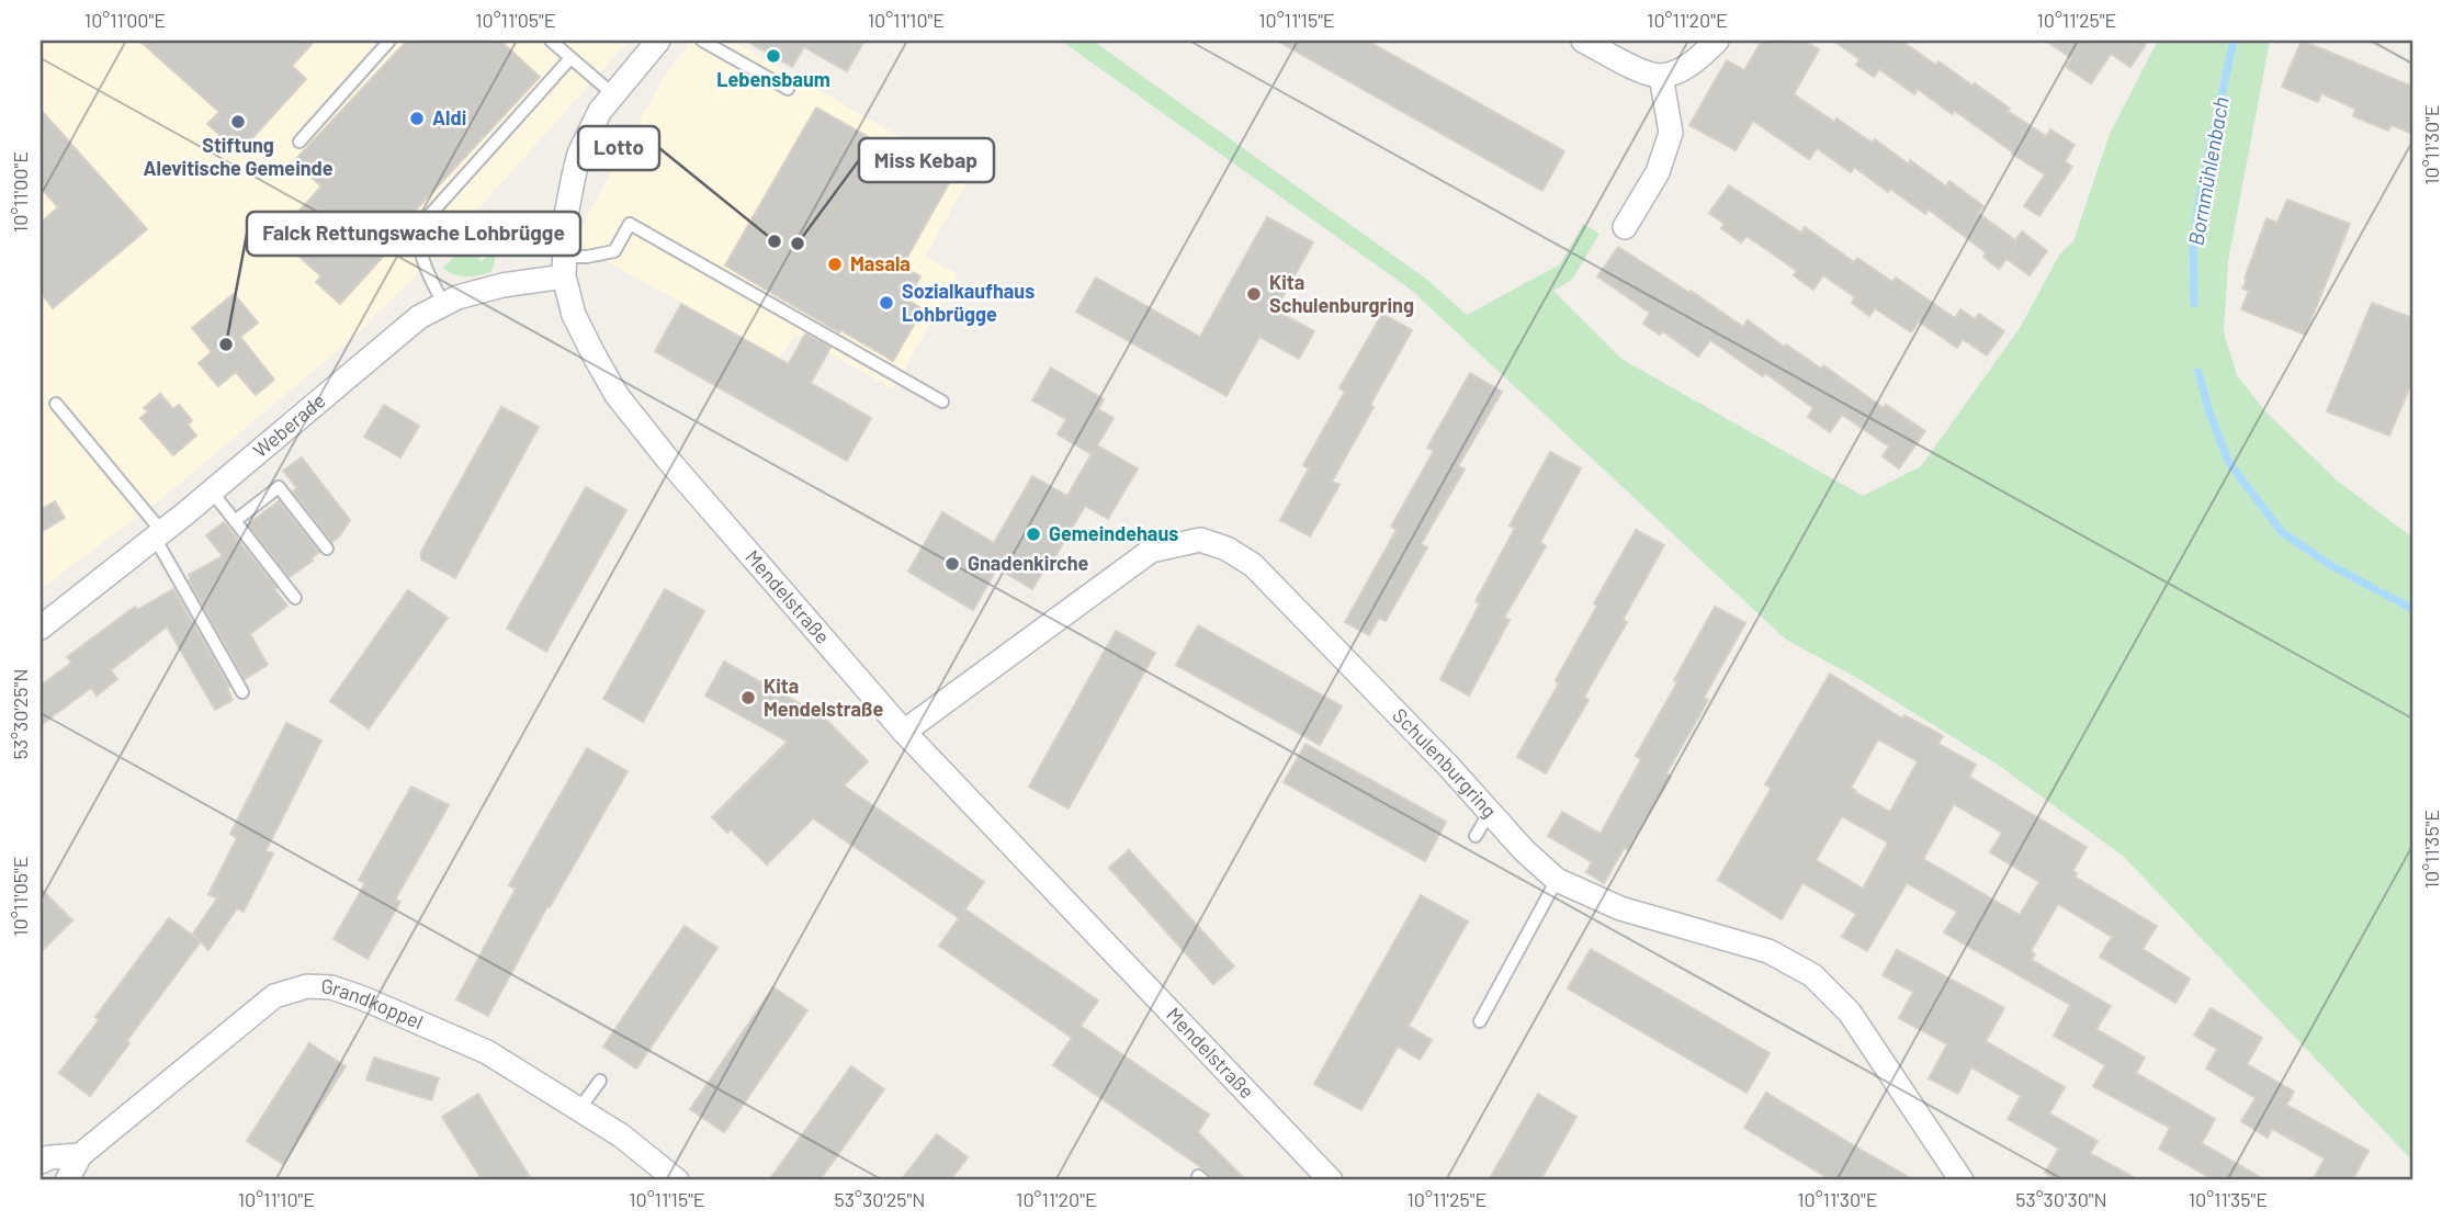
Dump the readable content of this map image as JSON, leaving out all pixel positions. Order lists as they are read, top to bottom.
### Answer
{
  "streets": {
    "street": [
      "Weberade",
      "Mendelstraße",
      "Schulenburgring",
      "Grandkoppel"
    ]
  },
  "crossings": [
    ["Weberade", "Mendelstraße"],
    ["Mendelstraße", "Schulenburgring"]
  ],
  "water": ["Bornmühlenbach"],
  "places": [
    "Lebensbaum",
    "Aldi",
    "Stiftung Alevitische Gemeinde",
    "Lotto",
    "Miss Kebap",
    "Masala",
    "Kita Schulenburgring",
    "Sozialkaufhaus Lohbrügge",
    "Falck Rettungswache Lohbrügge",
    "Gemeindehaus",
    "Gnadenkirche",
    "Kita Mendelstraße"
  ],
  "coordinates": [
    "10°11'00\"E",
    "10°11'05\"E",
    "10°11'10\"E",
    "10°11'15\"E",
    "10°11'20\"E",
    "10°11'25\"E",
    "10°11'30\"E",
    "53°30'25\"N",
    "10°11'35\"E",
    "53°30'30\"N"
  ]
}
